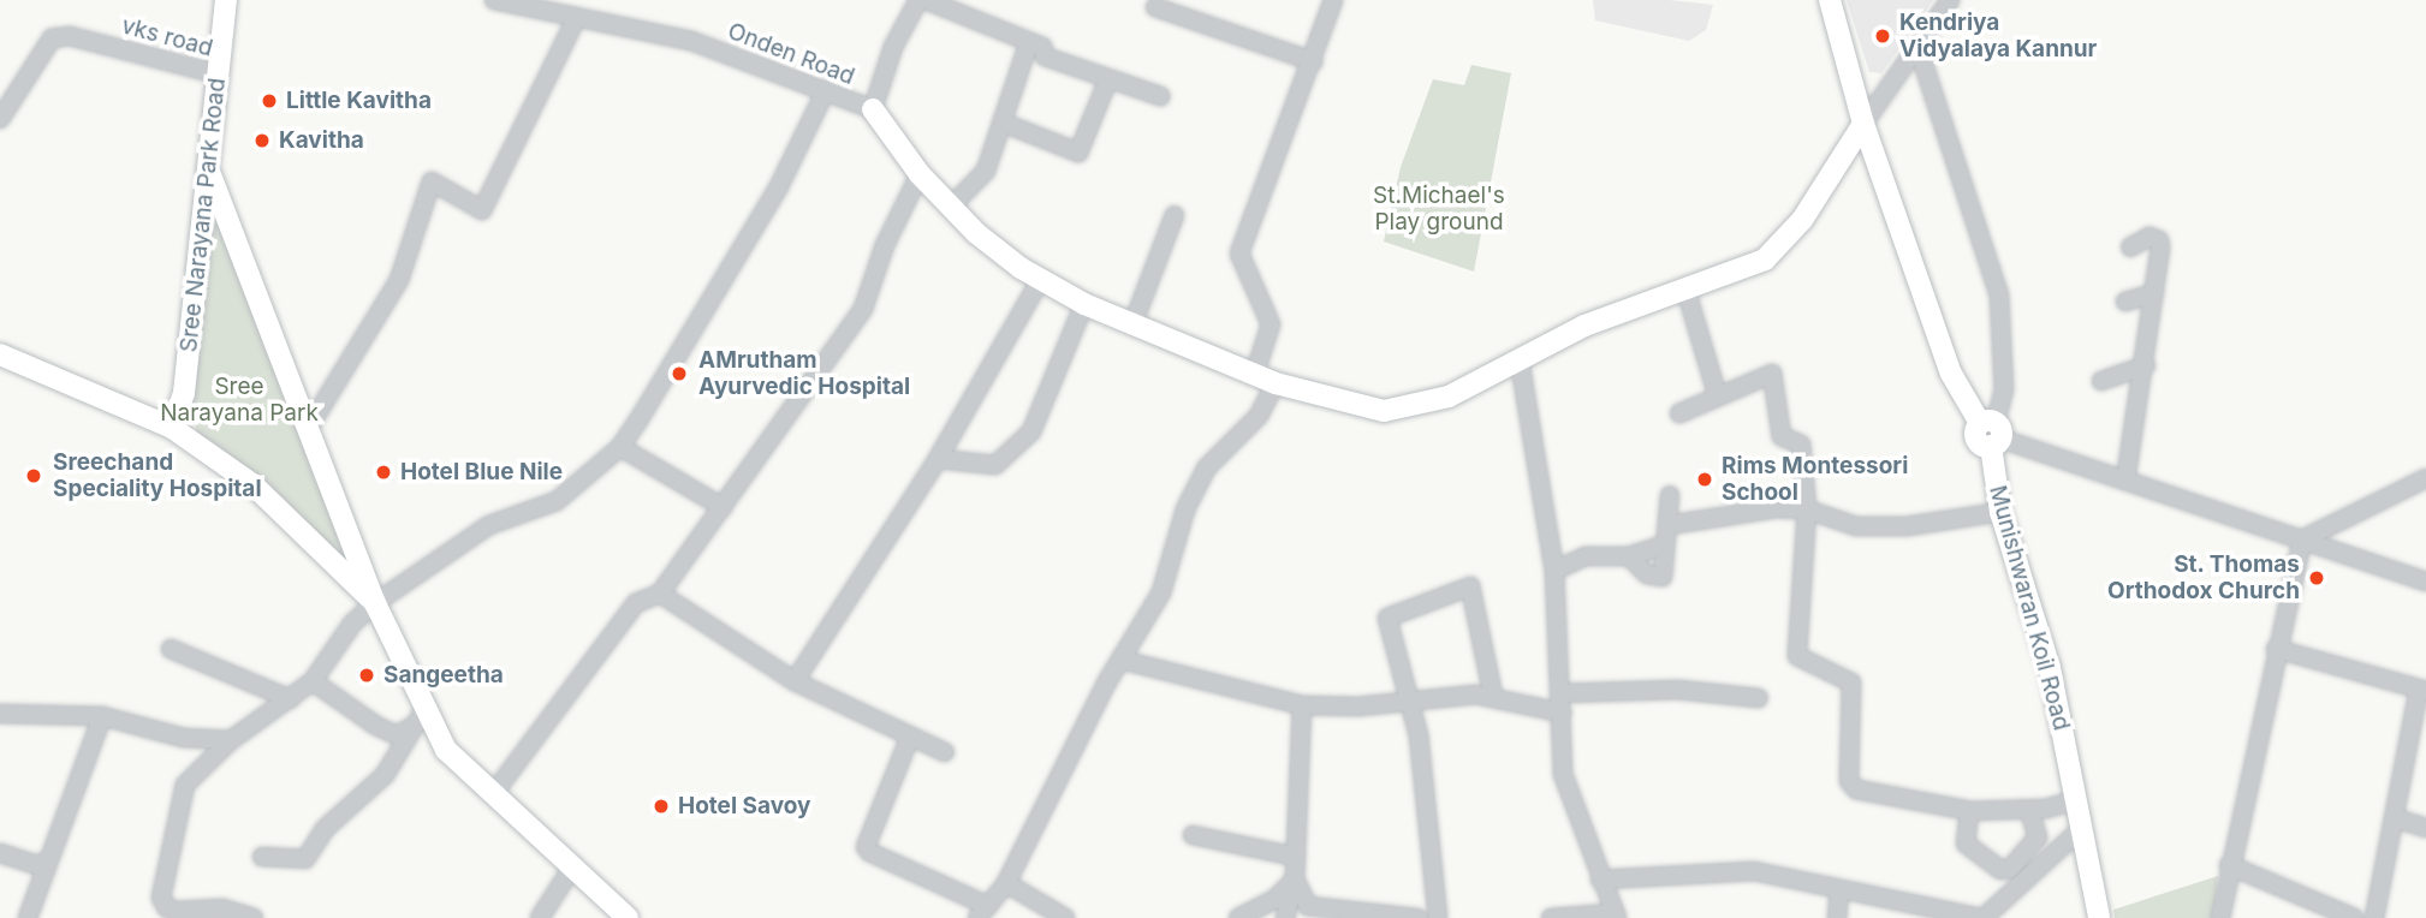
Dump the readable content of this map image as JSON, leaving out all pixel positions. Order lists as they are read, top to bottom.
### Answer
{
  "streets": {
    "main road": ["Sree Narayana Park Road", "Munishwaran Koil Road"],
    "street": ["vks road", "Onden Road"]
  },
  "crossings": [
    ["vks road", "Sree Narayana Park Road"]
  ],
  "parks": ["St.Michael's Play ground", "Sree Narayana Park"],
  "places": [
    "Kendriya Vidyalaya Kannur",
    "Little Kavitha",
    "Kavitha",
    "AMrutham Ayurvedic Hospital",
    "Hotel Blue Nile",
    "Sreechand Speciality Hospital",
    "Rims Montessori School",
    "St. Thomas Orthodox Church",
    "Sangeetha",
    "Hotel Savoy"
  ]
}
